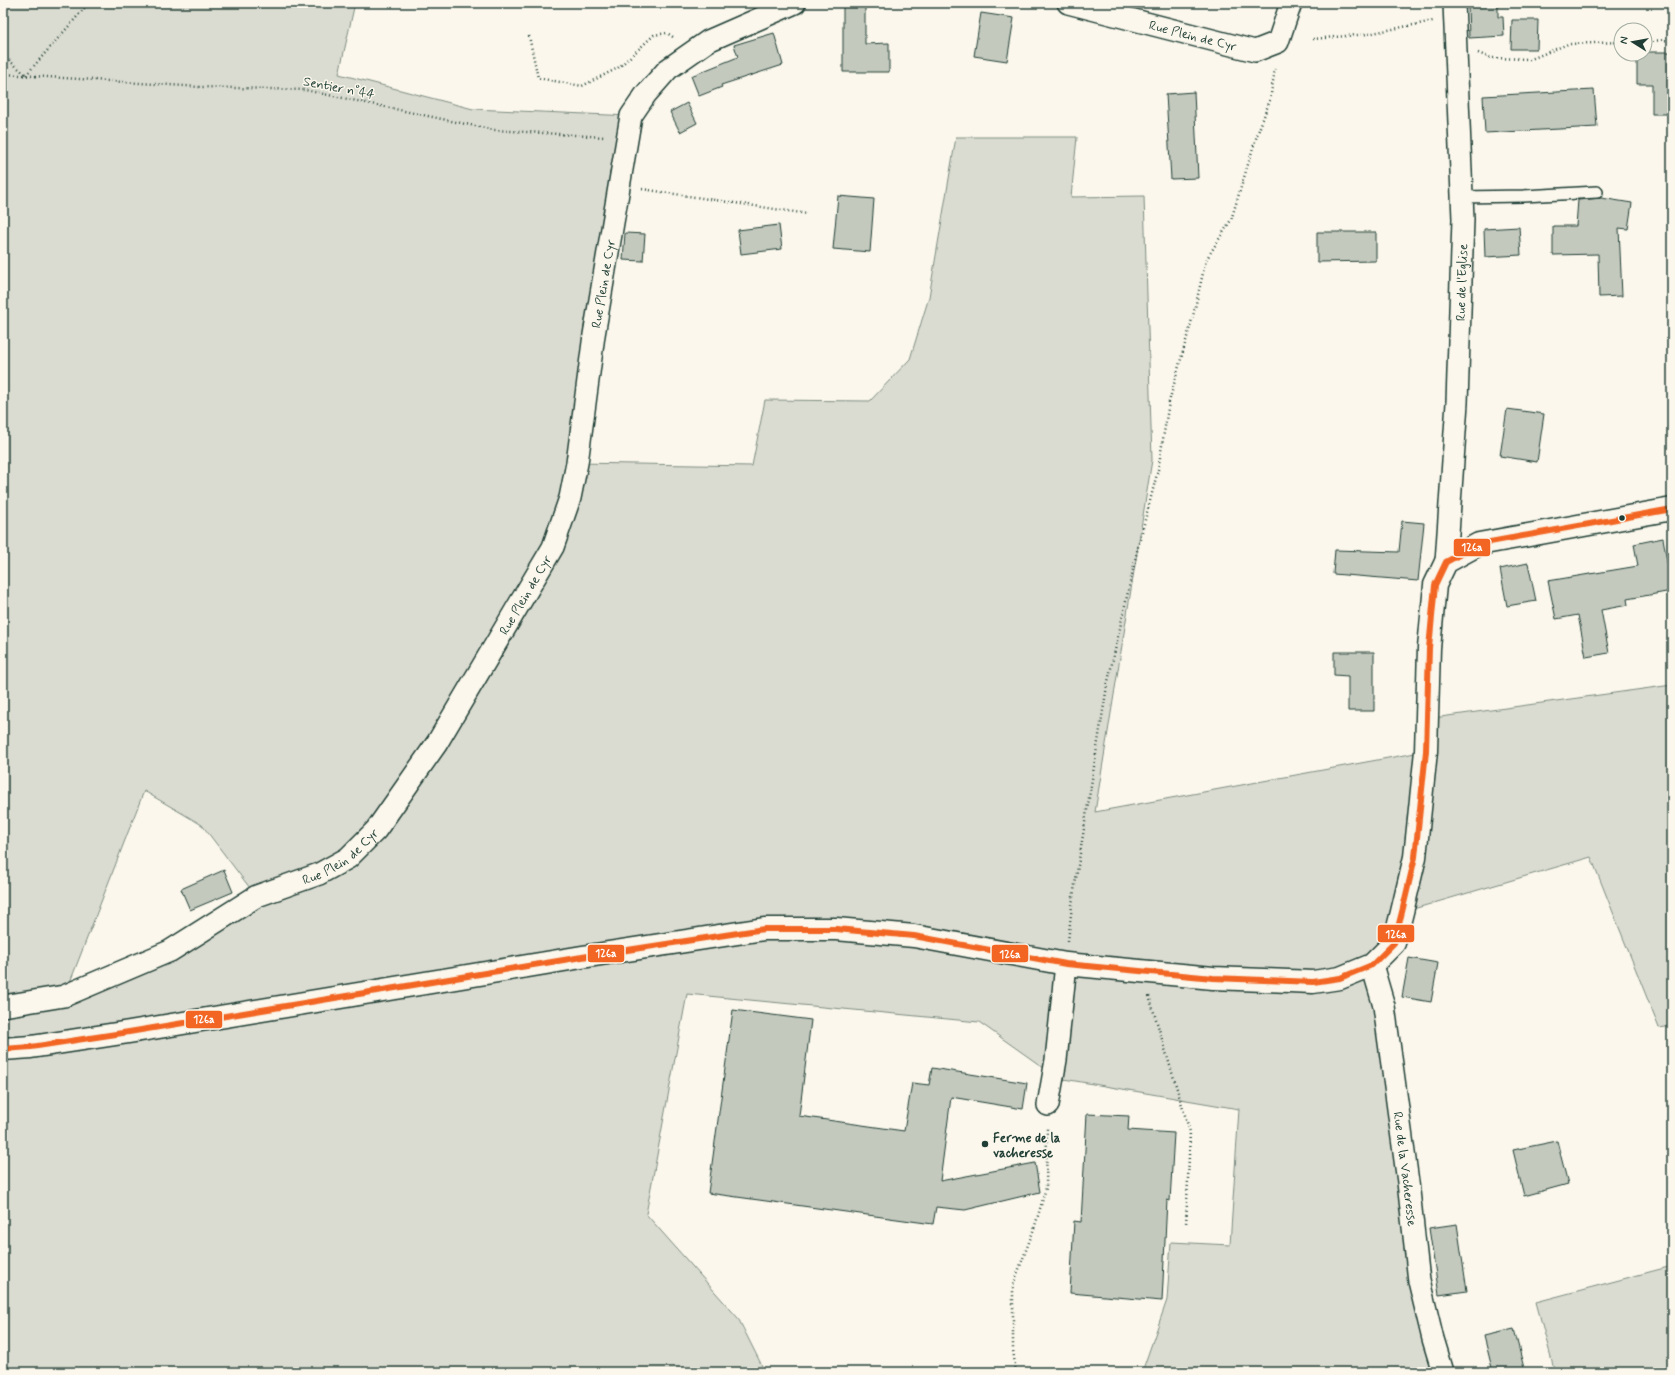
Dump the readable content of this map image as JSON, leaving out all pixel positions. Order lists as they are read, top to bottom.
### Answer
{
  "streets": {
    "street": ["Rue Plein de Cyr", "Rue de l'Eglise", "Rue de la Vacheresse"],
    "path": ["Sentier n°44"]
  },
  "crossings": [
    ["Rue Plein de Cyr", "Sentier n°44"]
  ],
  "places": ["Ferme de la vacheresse"],
  "lines": ["transit line 126a"],
  "north": "left"
}
